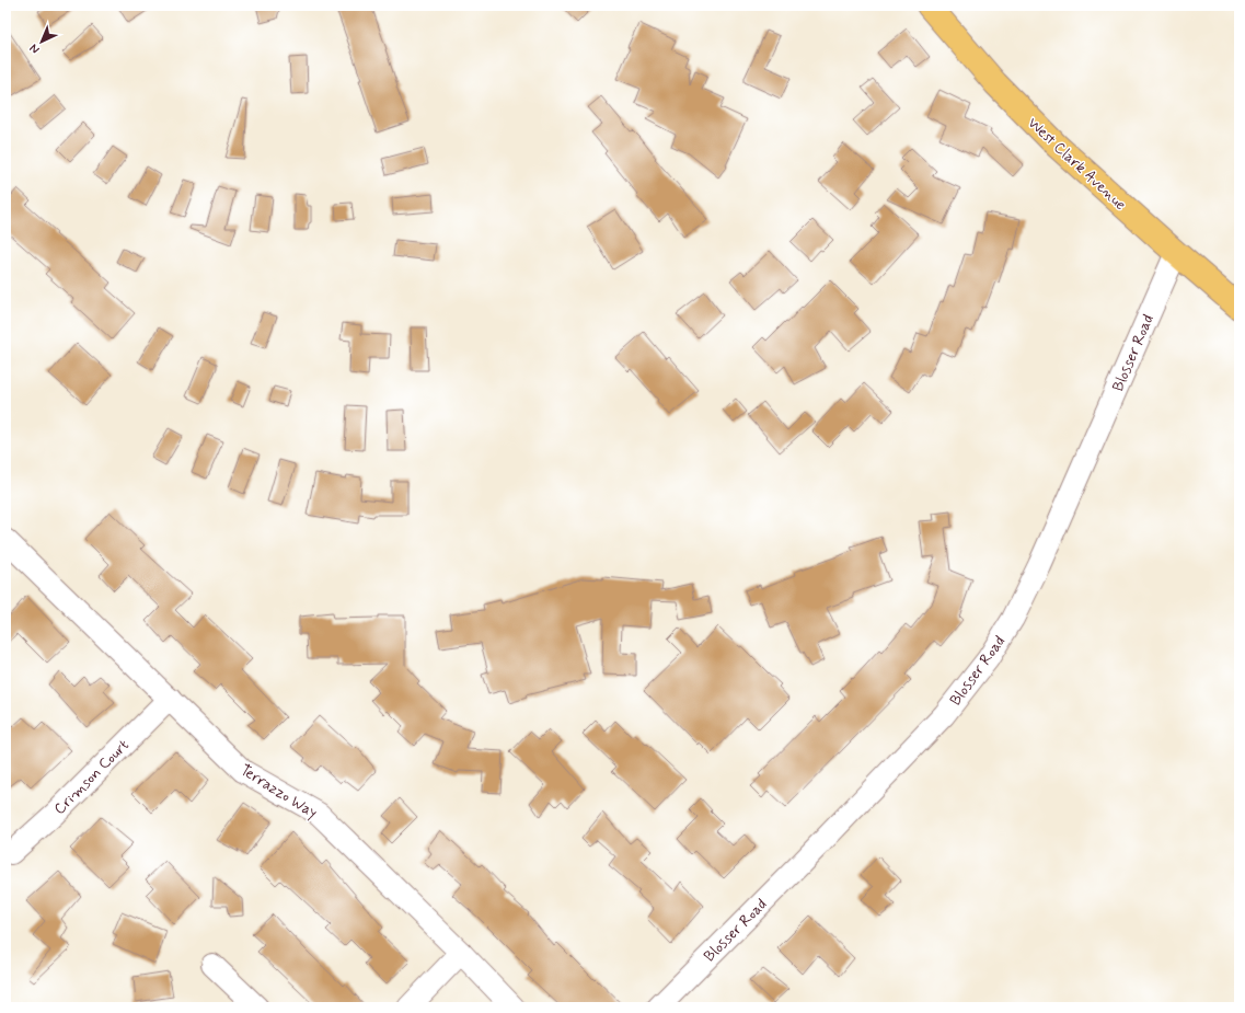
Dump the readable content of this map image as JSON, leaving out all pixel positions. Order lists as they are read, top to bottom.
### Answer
{
  "streets": {
    "main road": ["West Clark Avenue"],
    "street": ["Blosser Road", "Crimson Court", "Terrazzo Way"]
  },
  "crossings": [
    ["West Clark Avenue", "Blosser Road"],
    ["Crimson Court", "Terrazzo Way"]
  ],
  "north": "bottom left"
}
